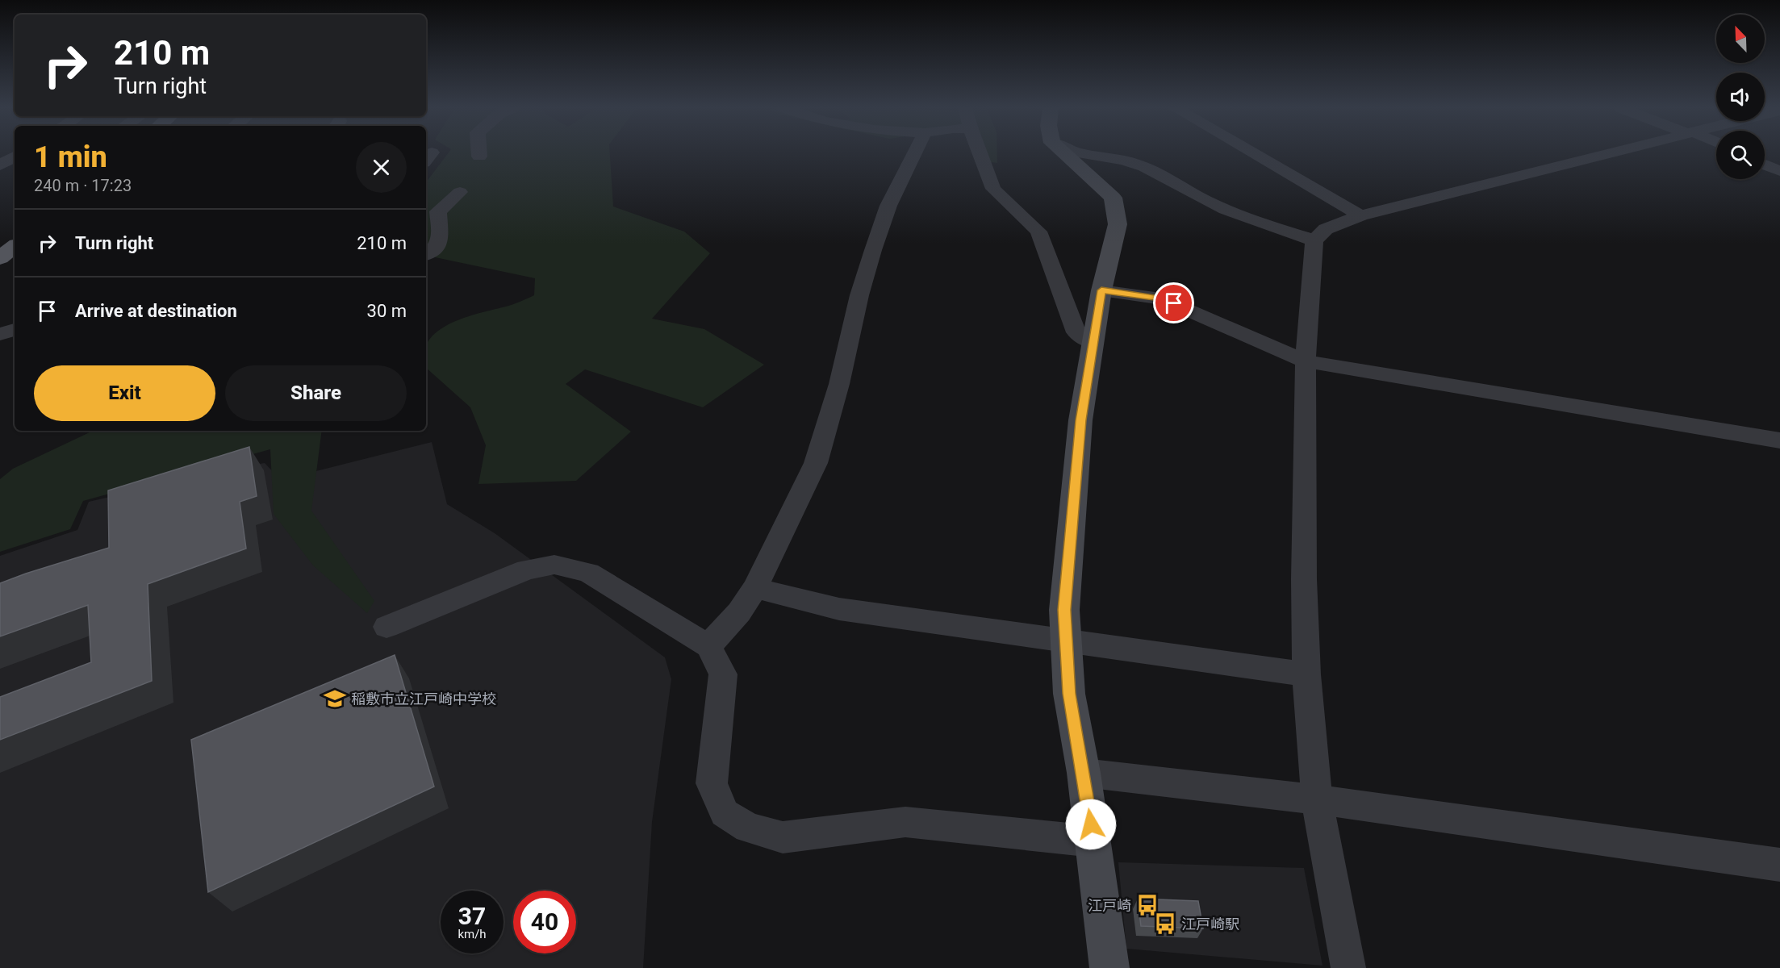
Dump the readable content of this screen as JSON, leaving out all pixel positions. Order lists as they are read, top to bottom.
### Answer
{
  "places": {
    "school or university": ["稲敷市立江戸崎中学校"],
    "bus stop": ["江戸崎", "江戸崎駅"]
  },
  "north": "top left",
  "page": {
    "turn": ["210 m", "Turn right"],
    "heading": ["1 min", "240 m · 17:23"],
    "list": [
      {
        "name": "Turn right",
        "value": "210 m"
      },
      {
        "name": "Arrive at destination",
        "value": "30 m"
      }
    ],
    "buttons": ["Exit", "Share"],
    "speed": "37 km/h",
    "limit": "40"
  }
}
